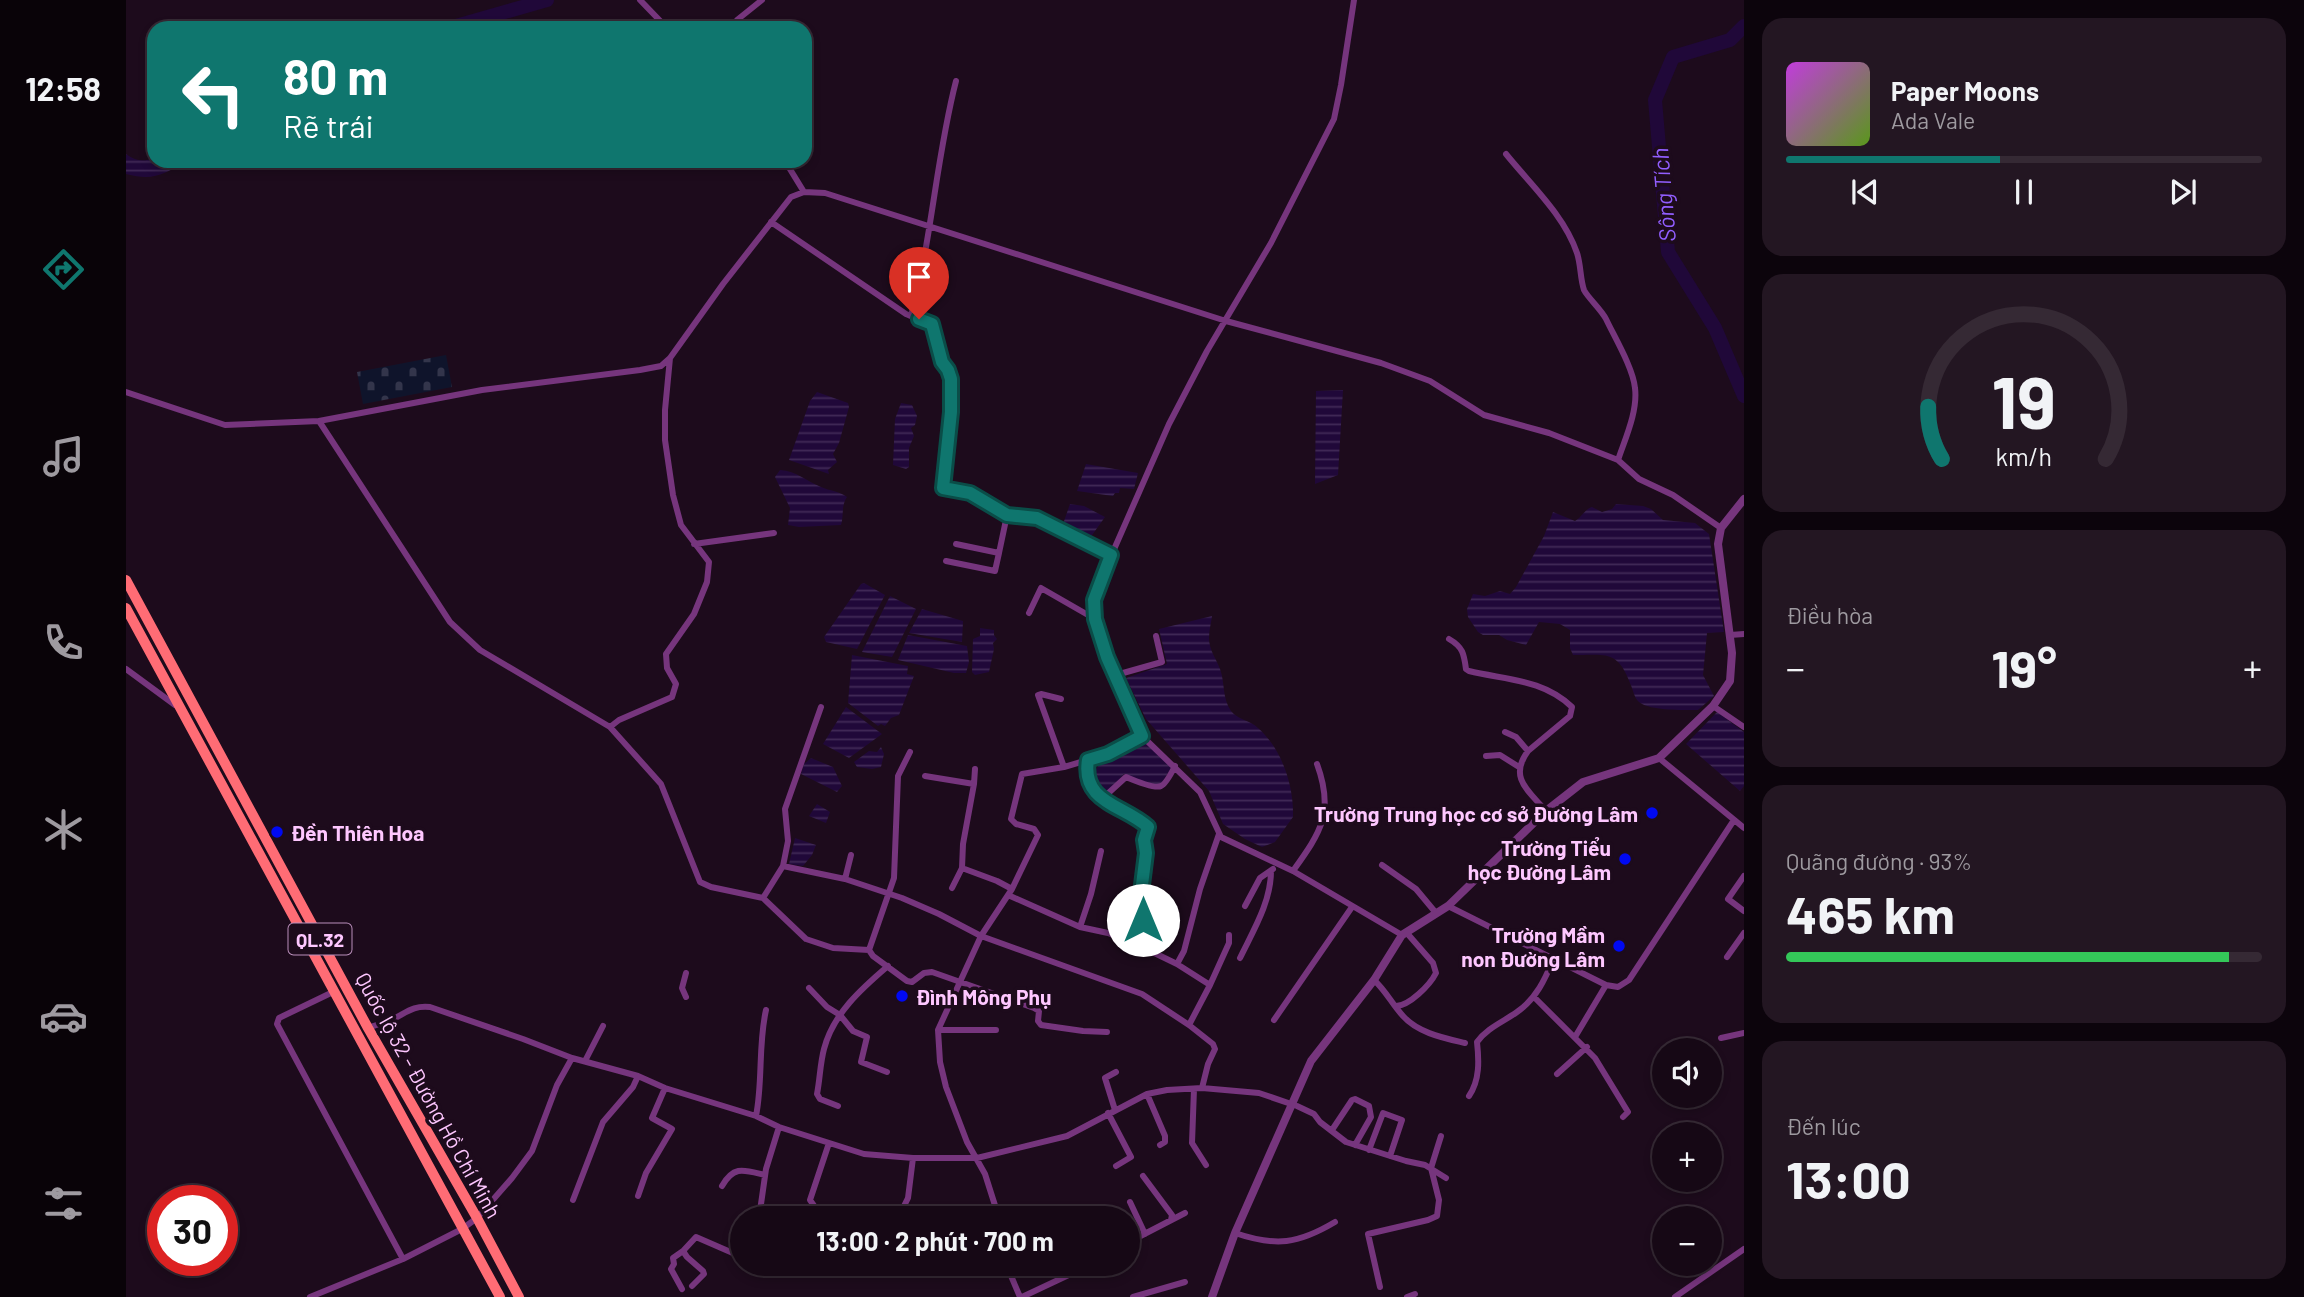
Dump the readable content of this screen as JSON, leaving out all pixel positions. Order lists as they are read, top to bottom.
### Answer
{
  "streets": {
    "highway": ["QL.32", "Quốc lộ 32 - Đường Hồ Chí Minh"]
  },
  "water": ["Sông Tích"],
  "places": [
    "Trường Trung học cơ sở Đường Lâm",
    "Đền Thiên Hoa",
    "Trường Tiểu học Đường Lâm",
    "Trường Mầm non Đường Lâm",
    "Đình Mông Phụ"
  ],
  "page": {
    "tabs": "12:58",
    "turn": ["80 m", "Rẽ trái"],
    "song": ["Paper Moons", "Ada Vale"],
    "tile": [
      "Điều hòa",
      ["Quãng đường · 93%", "465 km"],
      ["Đến lúc", "13:00"]
    ],
    "heat": ["−", "19°", "+"],
    "map_buttons": ["+", "−"],
    "limit": "30",
    "trip": "13:00 · 2 phút · 700 m",
    "gauge": ["19", "km/h"]
  }
}
